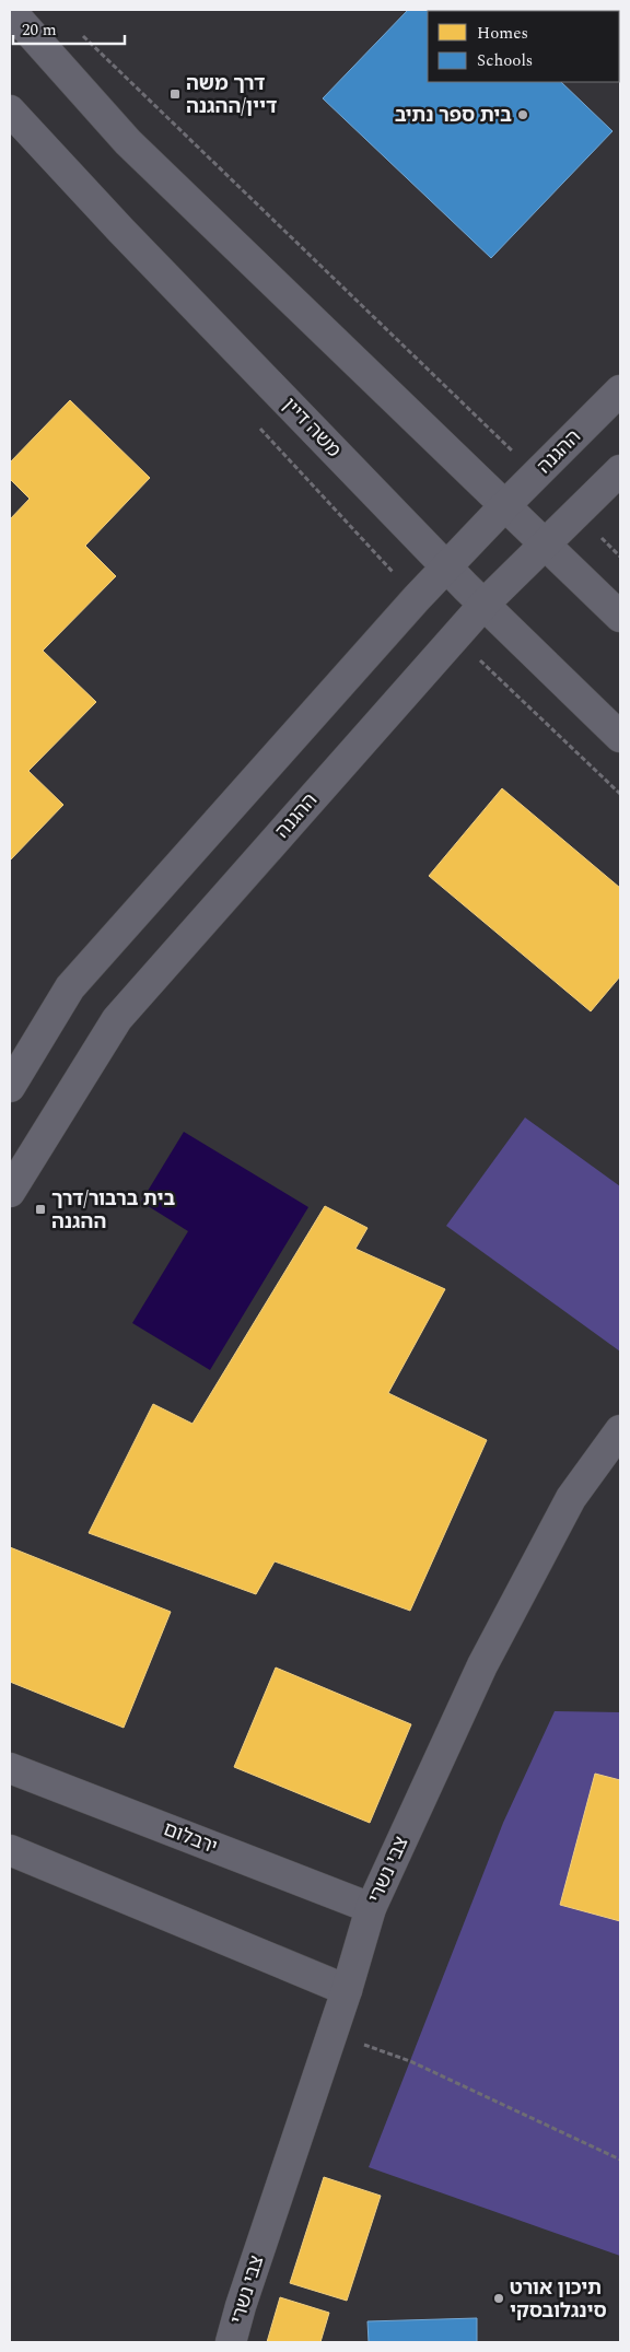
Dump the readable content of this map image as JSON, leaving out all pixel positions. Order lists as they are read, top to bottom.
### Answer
{
  "streets": {
    "street": [
      "משה דיין",
      "ההגנה",
      "ירבלום",
      "צבי נשרי"
    ]
  },
  "crossings": [
    ["משה דיין", "ההגנה"],
    ["ירבלום", "צבי נשרי"]
  ],
  "places": {
    "transit": ["דרך משה דיין/ההגנה", "בית ברבור/דרך ההגנה"],
    "other": ["בית ספר נתיב", "תיכון אורט סינגלובסקי"]
  },
  "legend": ["Homes", "Schools"],
  "scale_bar": "20 m"
}
